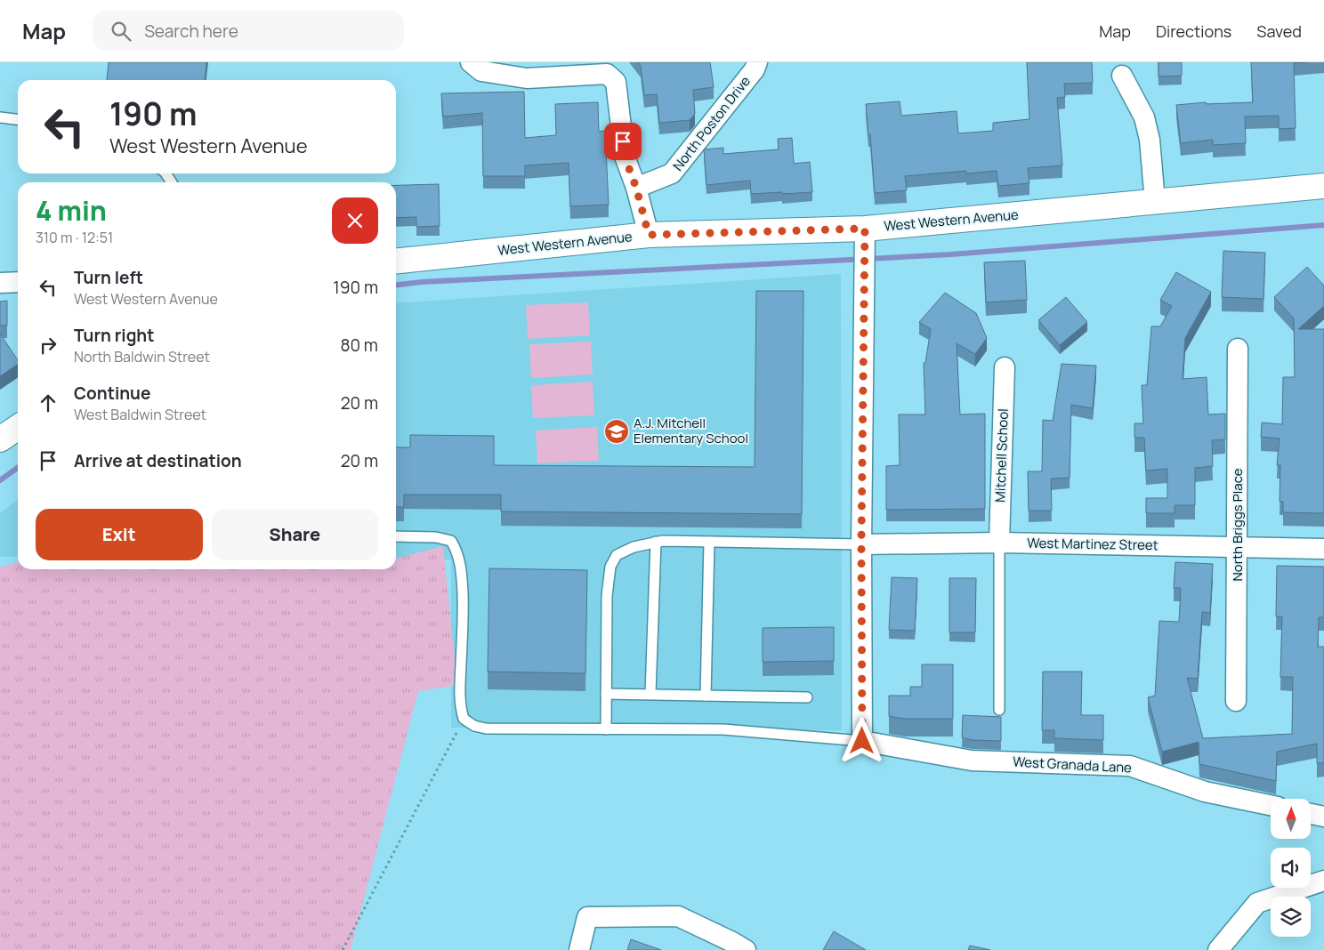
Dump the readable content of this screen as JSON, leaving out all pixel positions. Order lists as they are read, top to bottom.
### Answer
{
  "streets": {
    "street": [
      "North Poston Drive",
      "West Western Avenue",
      "Mitchell School",
      "North Briggs Place",
      "West Martinez Street",
      "West Granada Lane"
    ]
  },
  "crossings": [
    ["Mitchell School", "West Martinez Street"],
    ["North Briggs Place", "West Martinez Street"]
  ],
  "places": {
    "school or university": ["A.J. Mitchell Elementary School"]
  },
  "north": "top",
  "page": {
    "header": "Map",
    "search": "Search here",
    "nav": ["Map", "Directions", "Saved"],
    "turn": ["190 m", "West Western Avenue"],
    "heading": ["4 min", "310 m · 12:51"],
    "list": [
      {
        "name": "Turn left",
        "note": "West Western Avenue",
        "value": "190 m"
      },
      {
        "name": "Turn right",
        "note": "North Baldwin Street",
        "value": "80 m"
      },
      {
        "name": "Continue",
        "note": "West Baldwin Street",
        "value": "20 m"
      },
      {
        "name": "Arrive at destination",
        "value": "20 m"
      }
    ],
    "buttons": ["Exit", "Share"]
  }
}
